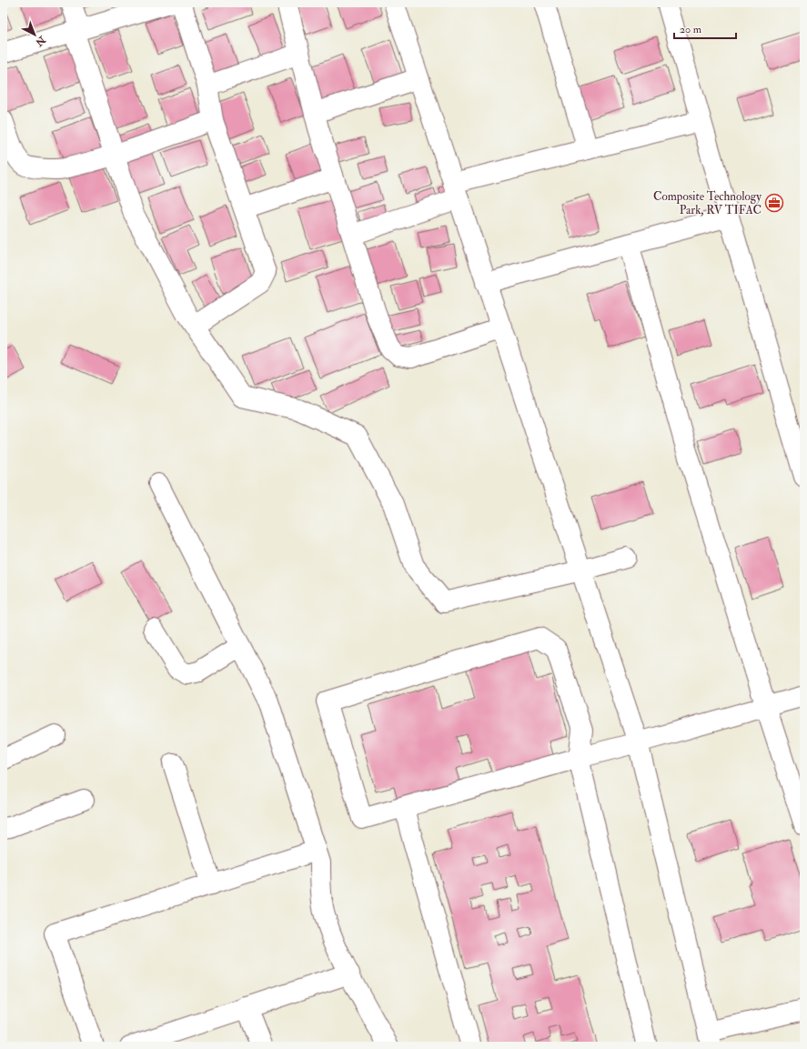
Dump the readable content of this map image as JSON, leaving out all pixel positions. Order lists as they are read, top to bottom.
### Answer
{
  "places": {
    "office": ["Composite Technology Park, RV TIFAC"]
  },
  "scale_bar": "20 m",
  "north": "bottom right"
}
